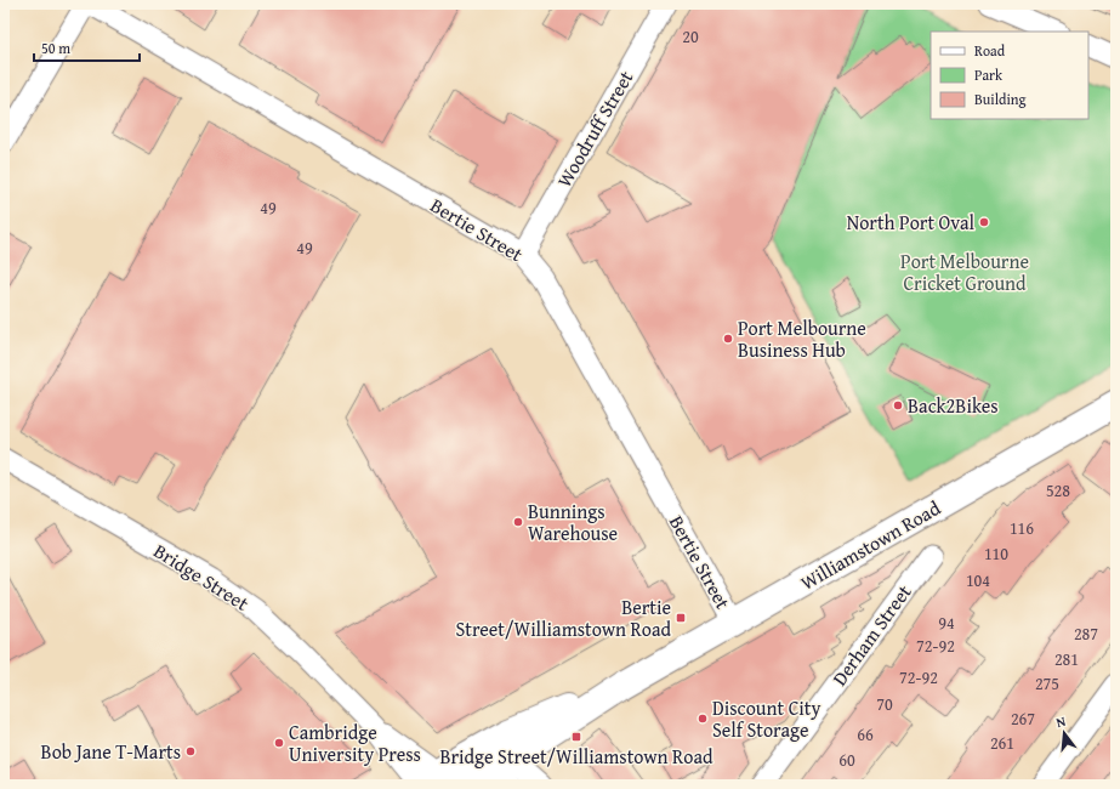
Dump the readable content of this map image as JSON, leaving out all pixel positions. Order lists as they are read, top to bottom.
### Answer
{
  "streets": {
    "main road": ["Williamstown Road"],
    "street": [
      "Woodruff Street",
      "Bertie Street",
      "Bridge Street",
      "Derham Street"
    ]
  },
  "crossings": [
    ["Woodruff Street", "Bertie Street"],
    ["Bertie Street", "Williamstown Road"],
    ["Williamstown Road", "Bridge Street"]
  ],
  "parks": ["Port Melbourne Cricket Ground"],
  "places": {
    "other": [
      "North Port Oval",
      "Port Melbourne Business Hub",
      "Back2Bikes",
      "Bunnings Warehouse",
      "Discount City Self Storage",
      "Cambridge University Press",
      "Bob Jane T-Marts"
    ],
    "transit": ["Bertie Street/Williamstown Road", "Bridge Street/Williamstown Road"]
  },
  "house_numbers": [
    "20",
    "49",
    "49",
    "528",
    "116",
    "110",
    "104",
    "94",
    "287",
    "72-92",
    "281",
    "72-92",
    "275",
    "70",
    "267",
    "66",
    "261",
    "60"
  ],
  "legend": ["Road", "Park", "Building"],
  "scale_bar": "50 m",
  "north": "top"
}
